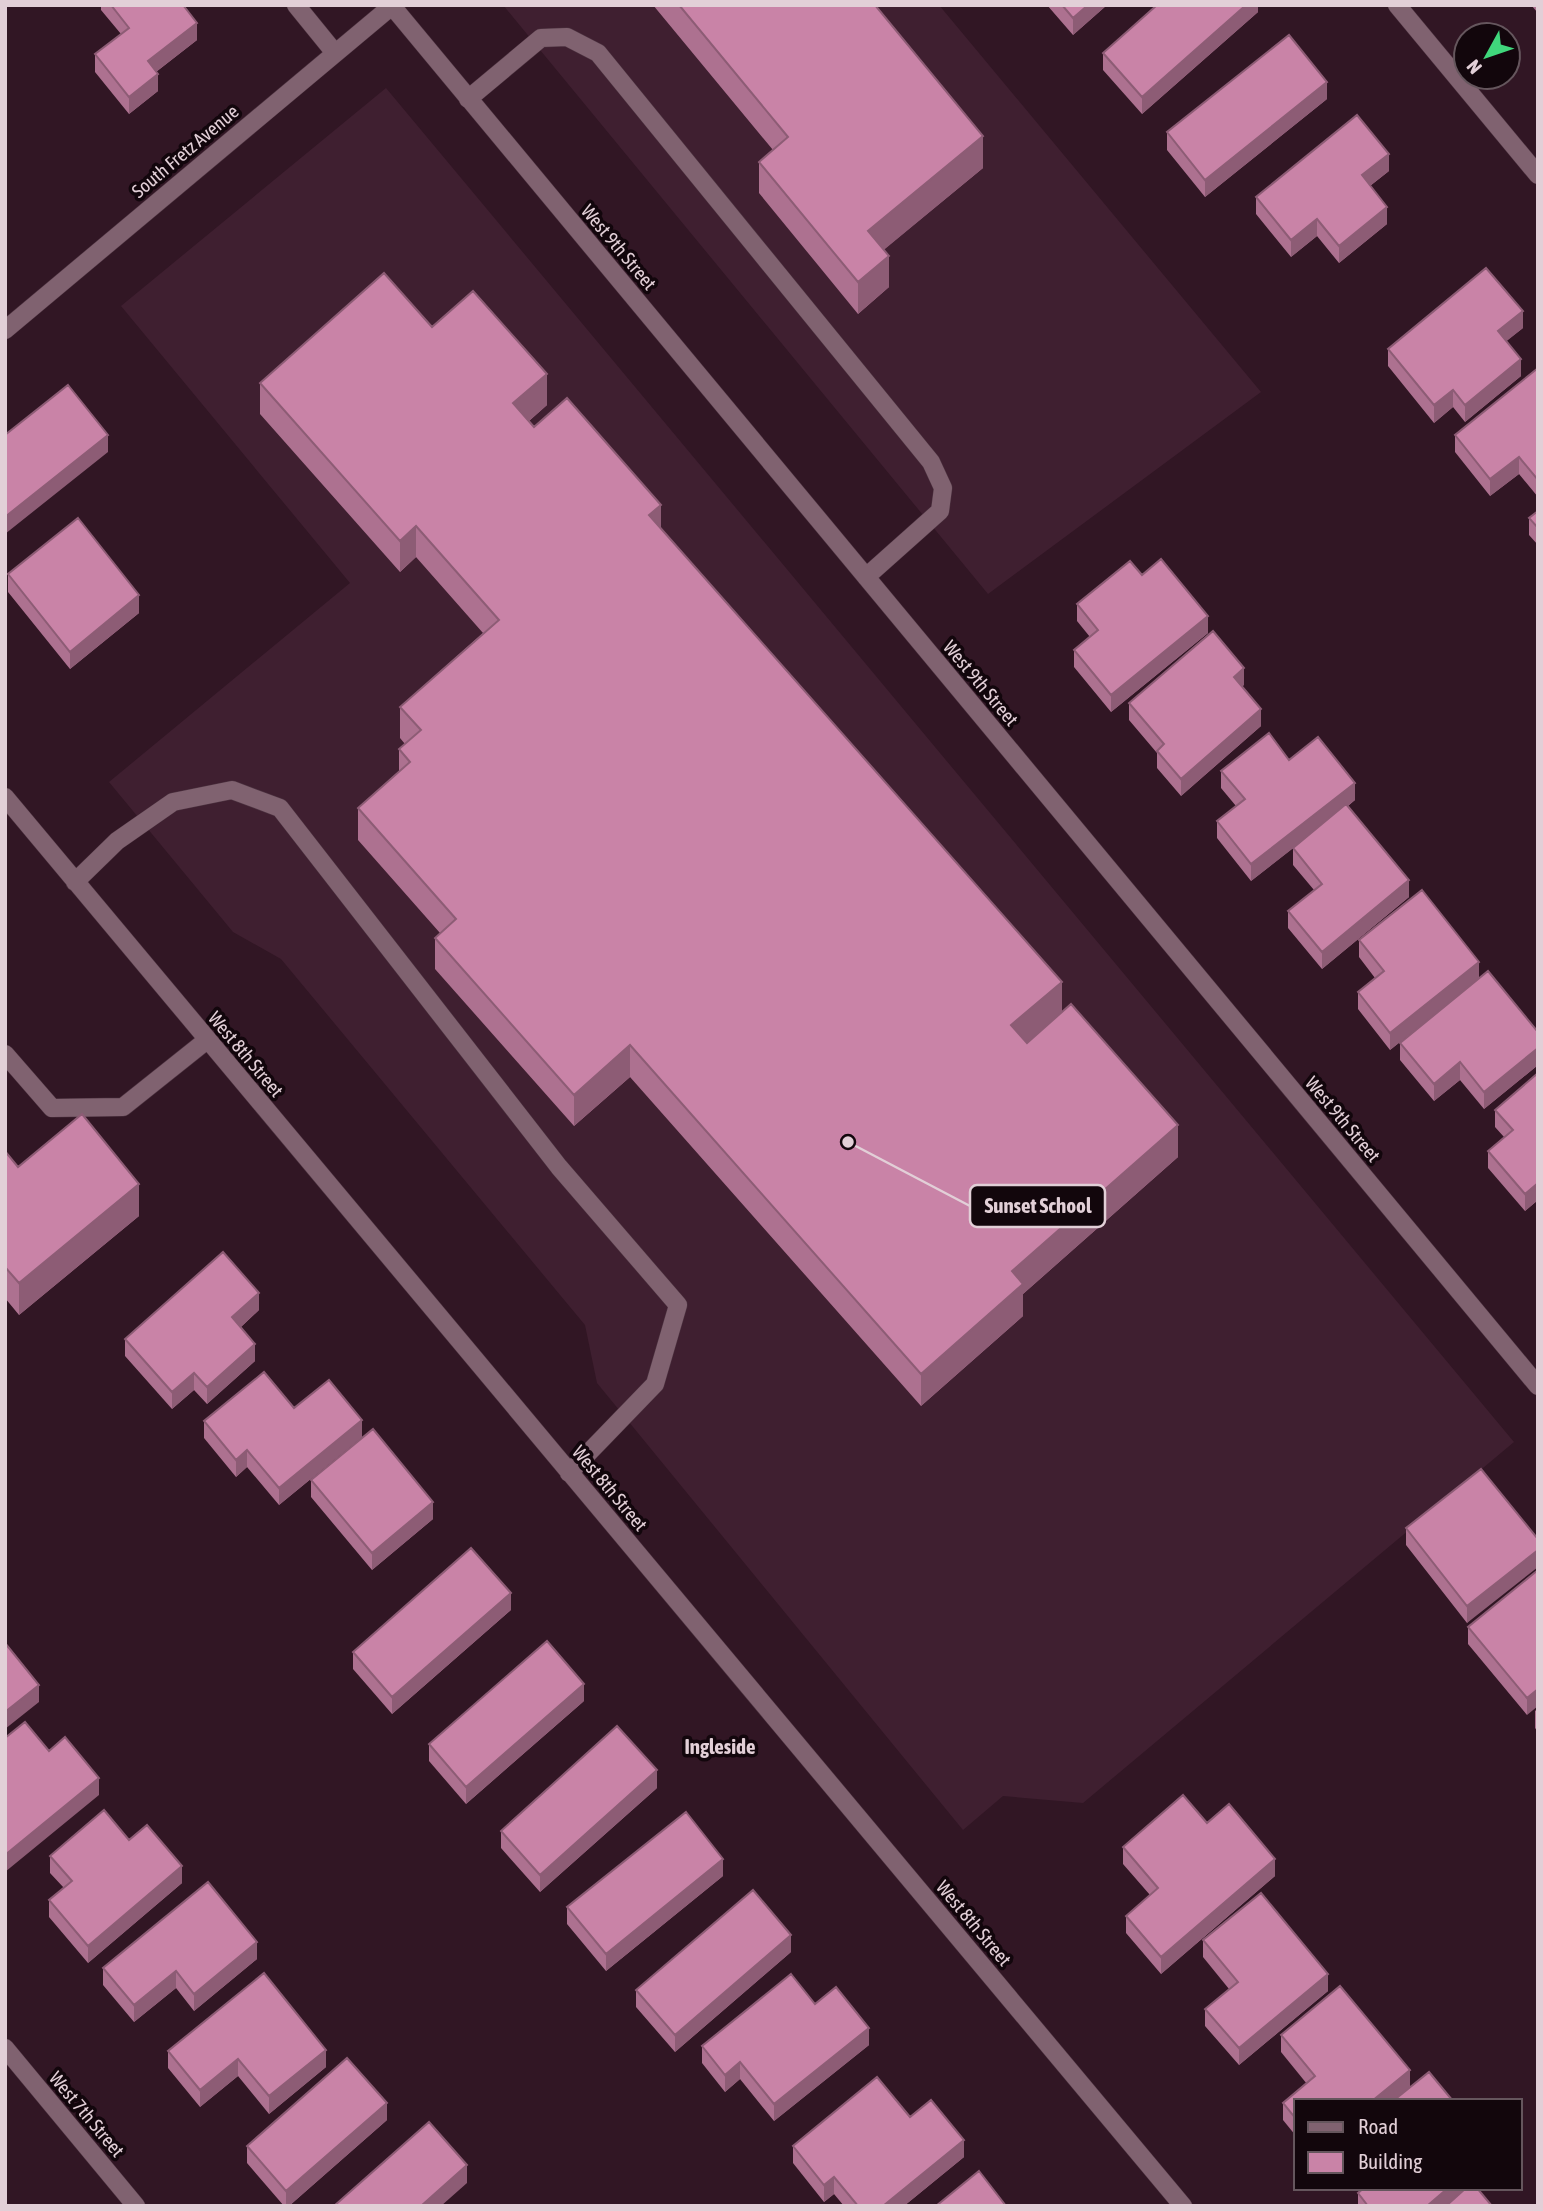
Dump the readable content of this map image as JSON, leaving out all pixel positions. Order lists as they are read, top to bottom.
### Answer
{
  "streets": {
    "street": [
      "South Fretz Avenue",
      "West 9th Street",
      "West 8th Street",
      "West 7th Street"
    ]
  },
  "crossings": [
    ["South Fretz Avenue", "West 9th Street"]
  ],
  "districts": ["Ingleside"],
  "places": ["Sunset School"],
  "legend": ["Road", "Building"],
  "north": "bottom left"
}
